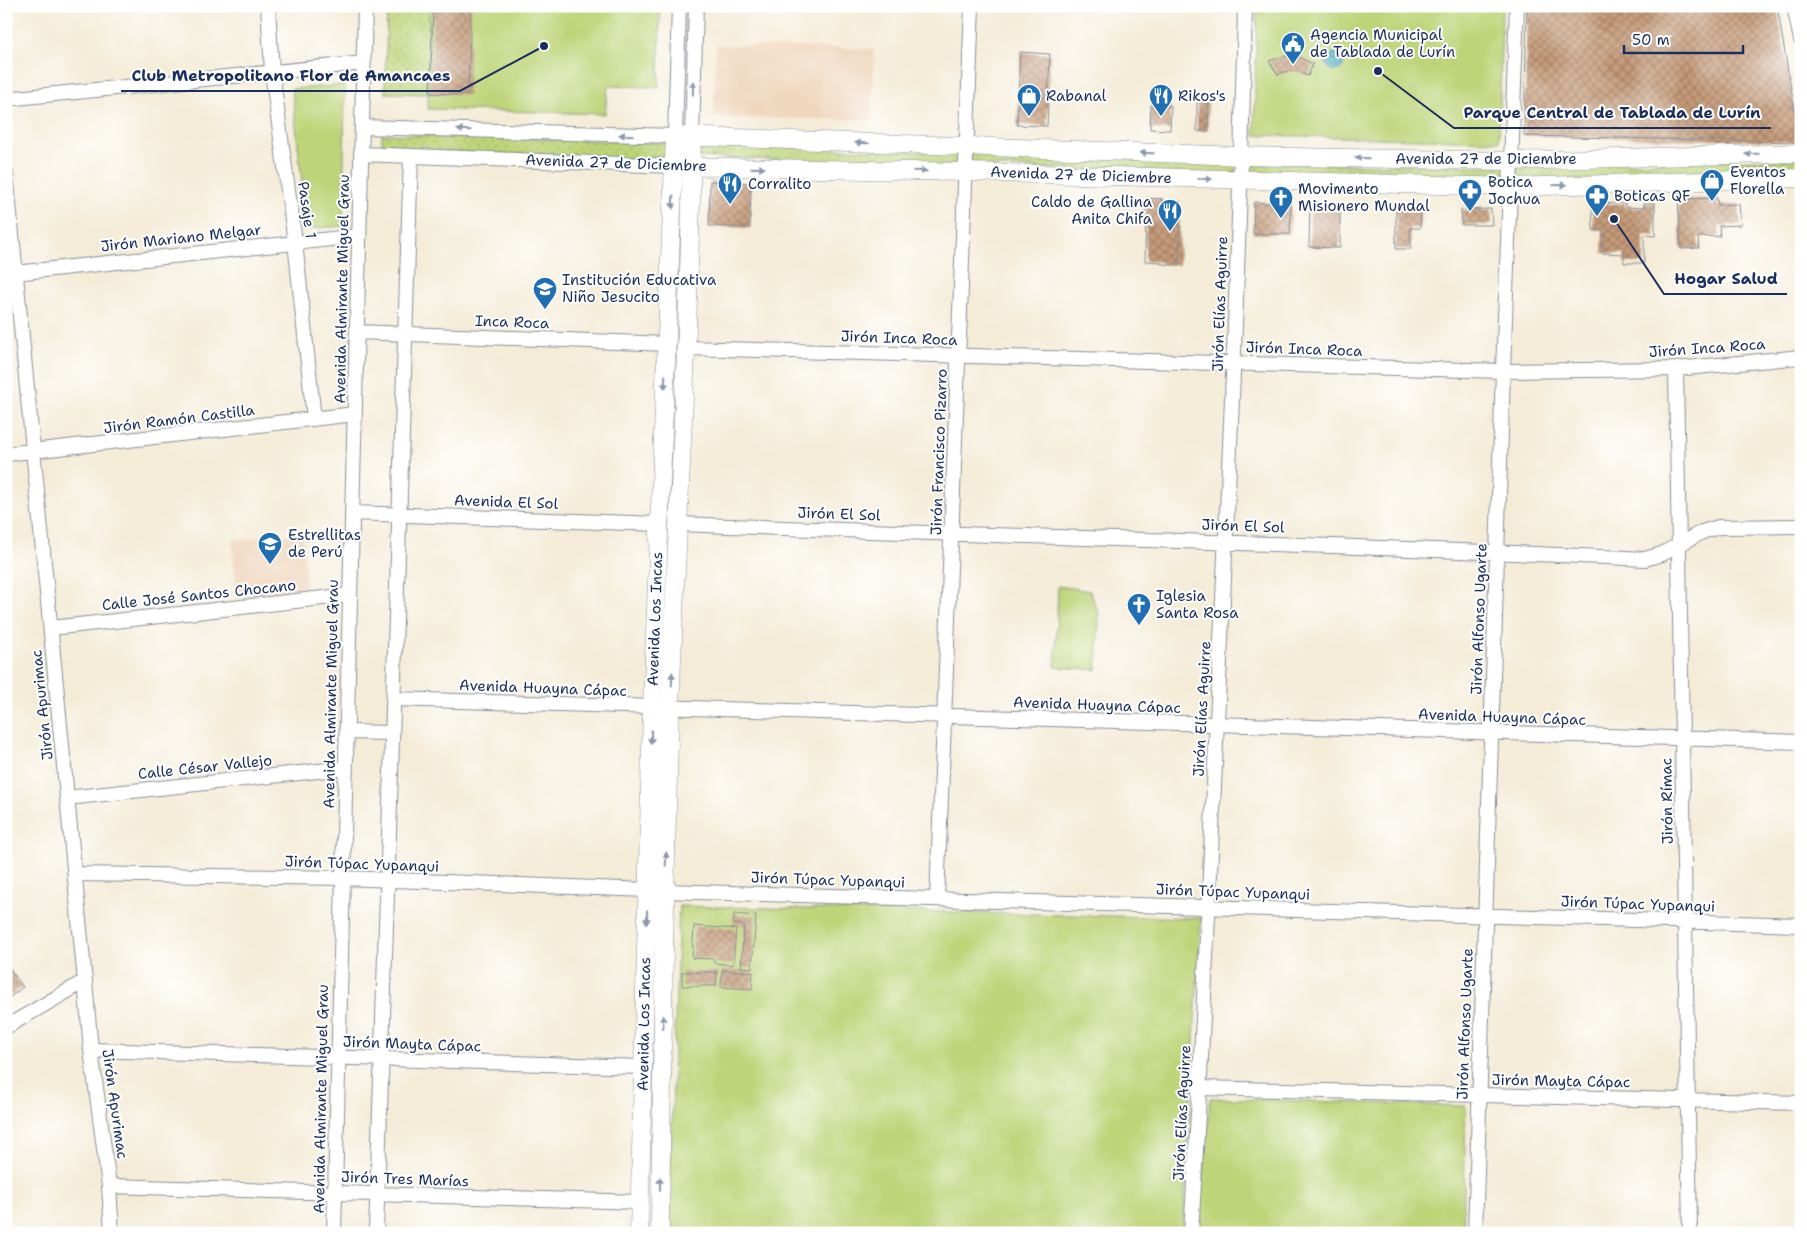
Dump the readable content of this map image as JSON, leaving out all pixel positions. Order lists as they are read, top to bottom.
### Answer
{
  "streets": {
    "street": [
      "Avenida 27 de Diciembre",
      "Pasaje 1",
      "Jirón Mariano Melgar",
      "Avenida Almirante Miguel Grau",
      "Jirón Elías Aguirre",
      "Inca Roca",
      "Jirón Inca Roca",
      "Jirón Ramón Castilla",
      "Jirón Francisco Pizarro",
      "Avenida El Sol",
      "Jirón El Sol",
      "Calle José Santos Chocano",
      "Avenida Los Incas",
      "Jirón Alfonso Ugarte",
      "Avenida Huayna Cápac",
      "Jirón Apurimac",
      "Calle César Vallejo",
      "Jirón Rímac",
      "Jirón Túpac Yupanqui",
      "Jirón Mayta Cápac",
      "Jirón Tres Marías"
    ]
  },
  "crossings": [
    ["Avenida 27 de Diciembre", "Avenida Almirante Miguel Grau"],
    ["Avenida 27 de Diciembre", "Jirón Elías Aguirre"],
    ["Avenida 27 de Diciembre", "Jirón Francisco Pizarro"],
    ["Avenida 27 de Diciembre", "Avenida Los Incas"],
    ["Avenida 27 de Diciembre", "Jirón Alfonso Ugarte"],
    ["Pasaje 1", "Jirón Mariano Melgar"],
    ["Pasaje 1", "Jirón Ramón Castilla"],
    ["Jirón Mariano Melgar", "Avenida Almirante Miguel Grau"],
    ["Jirón Mariano Melgar", "Jirón Apurimac"],
    ["Avenida Almirante Miguel Grau", "Inca Roca"],
    ["Avenida Almirante Miguel Grau", "Jirón Ramón Castilla"],
    ["Avenida Almirante Miguel Grau", "Avenida El Sol"],
    ["Avenida Almirante Miguel Grau", "Calle José Santos Chocano"],
    ["Avenida Almirante Miguel Grau", "Calle César Vallejo"],
    ["Avenida Almirante Miguel Grau", "Jirón Túpac Yupanqui"],
    ["Avenida Almirante Miguel Grau", "Jirón Mayta Cápac"],
    ["Avenida Almirante Miguel Grau", "Jirón Tres Marías"],
    ["Jirón Elías Aguirre", "Jirón Inca Roca"],
    ["Jirón Elías Aguirre", "Jirón El Sol"],
    ["Jirón Elías Aguirre", "Avenida Huayna Cápac"],
    ["Jirón Elías Aguirre", "Jirón Túpac Yupanqui"],
    ["Jirón Elías Aguirre", "Jirón Mayta Cápac"],
    ["Inca Roca", "Avenida Los Incas"],
    ["Jirón Inca Roca", "Jirón Francisco Pizarro"],
    ["Jirón Inca Roca", "Avenida Los Incas"],
    ["Jirón Inca Roca", "Jirón Alfonso Ugarte"],
    ["Jirón Inca Roca", "Jirón Rímac"],
    ["Jirón Ramón Castilla", "Jirón Apurimac"],
    ["Jirón Francisco Pizarro", "Jirón El Sol"],
    ["Jirón Francisco Pizarro", "Avenida Huayna Cápac"],
    ["Jirón Francisco Pizarro", "Jirón Túpac Yupanqui"],
    ["Avenida El Sol", "Avenida Los Incas"],
    ["Jirón El Sol", "Avenida Los Incas"],
    ["Jirón El Sol", "Jirón Alfonso Ugarte"],
    ["Jirón El Sol", "Jirón Rímac"],
    ["Calle José Santos Chocano", "Jirón Apurimac"],
    ["Avenida Los Incas", "Avenida Huayna Cápac"],
    ["Avenida Los Incas", "Jirón Túpac Yupanqui"],
    ["Avenida Los Incas", "Jirón Mayta Cápac"],
    ["Avenida Los Incas", "Jirón Tres Marías"],
    ["Jirón Alfonso Ugarte", "Avenida Huayna Cápac"],
    ["Jirón Alfonso Ugarte", "Jirón Túpac Yupanqui"],
    ["Jirón Alfonso Ugarte", "Jirón Mayta Cápac"],
    ["Avenida Huayna Cápac", "Jirón Rímac"],
    ["Jirón Apurimac", "Calle César Vallejo"],
    ["Jirón Apurimac", "Jirón Túpac Yupanqui"],
    ["Jirón Apurimac", "Jirón Mayta Cápac"],
    ["Jirón Apurimac", "Jirón Tres Marías"],
    ["Jirón Rímac", "Jirón Túpac Yupanqui"],
    ["Jirón Rímac", "Jirón Mayta Cápac"]
  ],
  "places": {
    "other": ["Club Metropolitano Flor de Amancaes", "Parque Central de Tablada de Lurín", "Hogar Salud"],
    "public building": ["Agencia Municipal de Tablada de Lurín"],
    "shop": ["Rabanal", "Eventos Florella"],
    "restaurant": ["Rikos's", "Corralito", "Caldo de Gallina Anita Chifa"],
    "pharmacy": ["Botica Jochua", "Boticas QF"],
    "church": ["Movimento Misionero Mundal", "Iglesia Santa Rosa"],
    "school or university": ["Institución Educativa Niño Jesucito", "Estrellitas de Perú"]
  },
  "scale_bar": "50 m"
}
